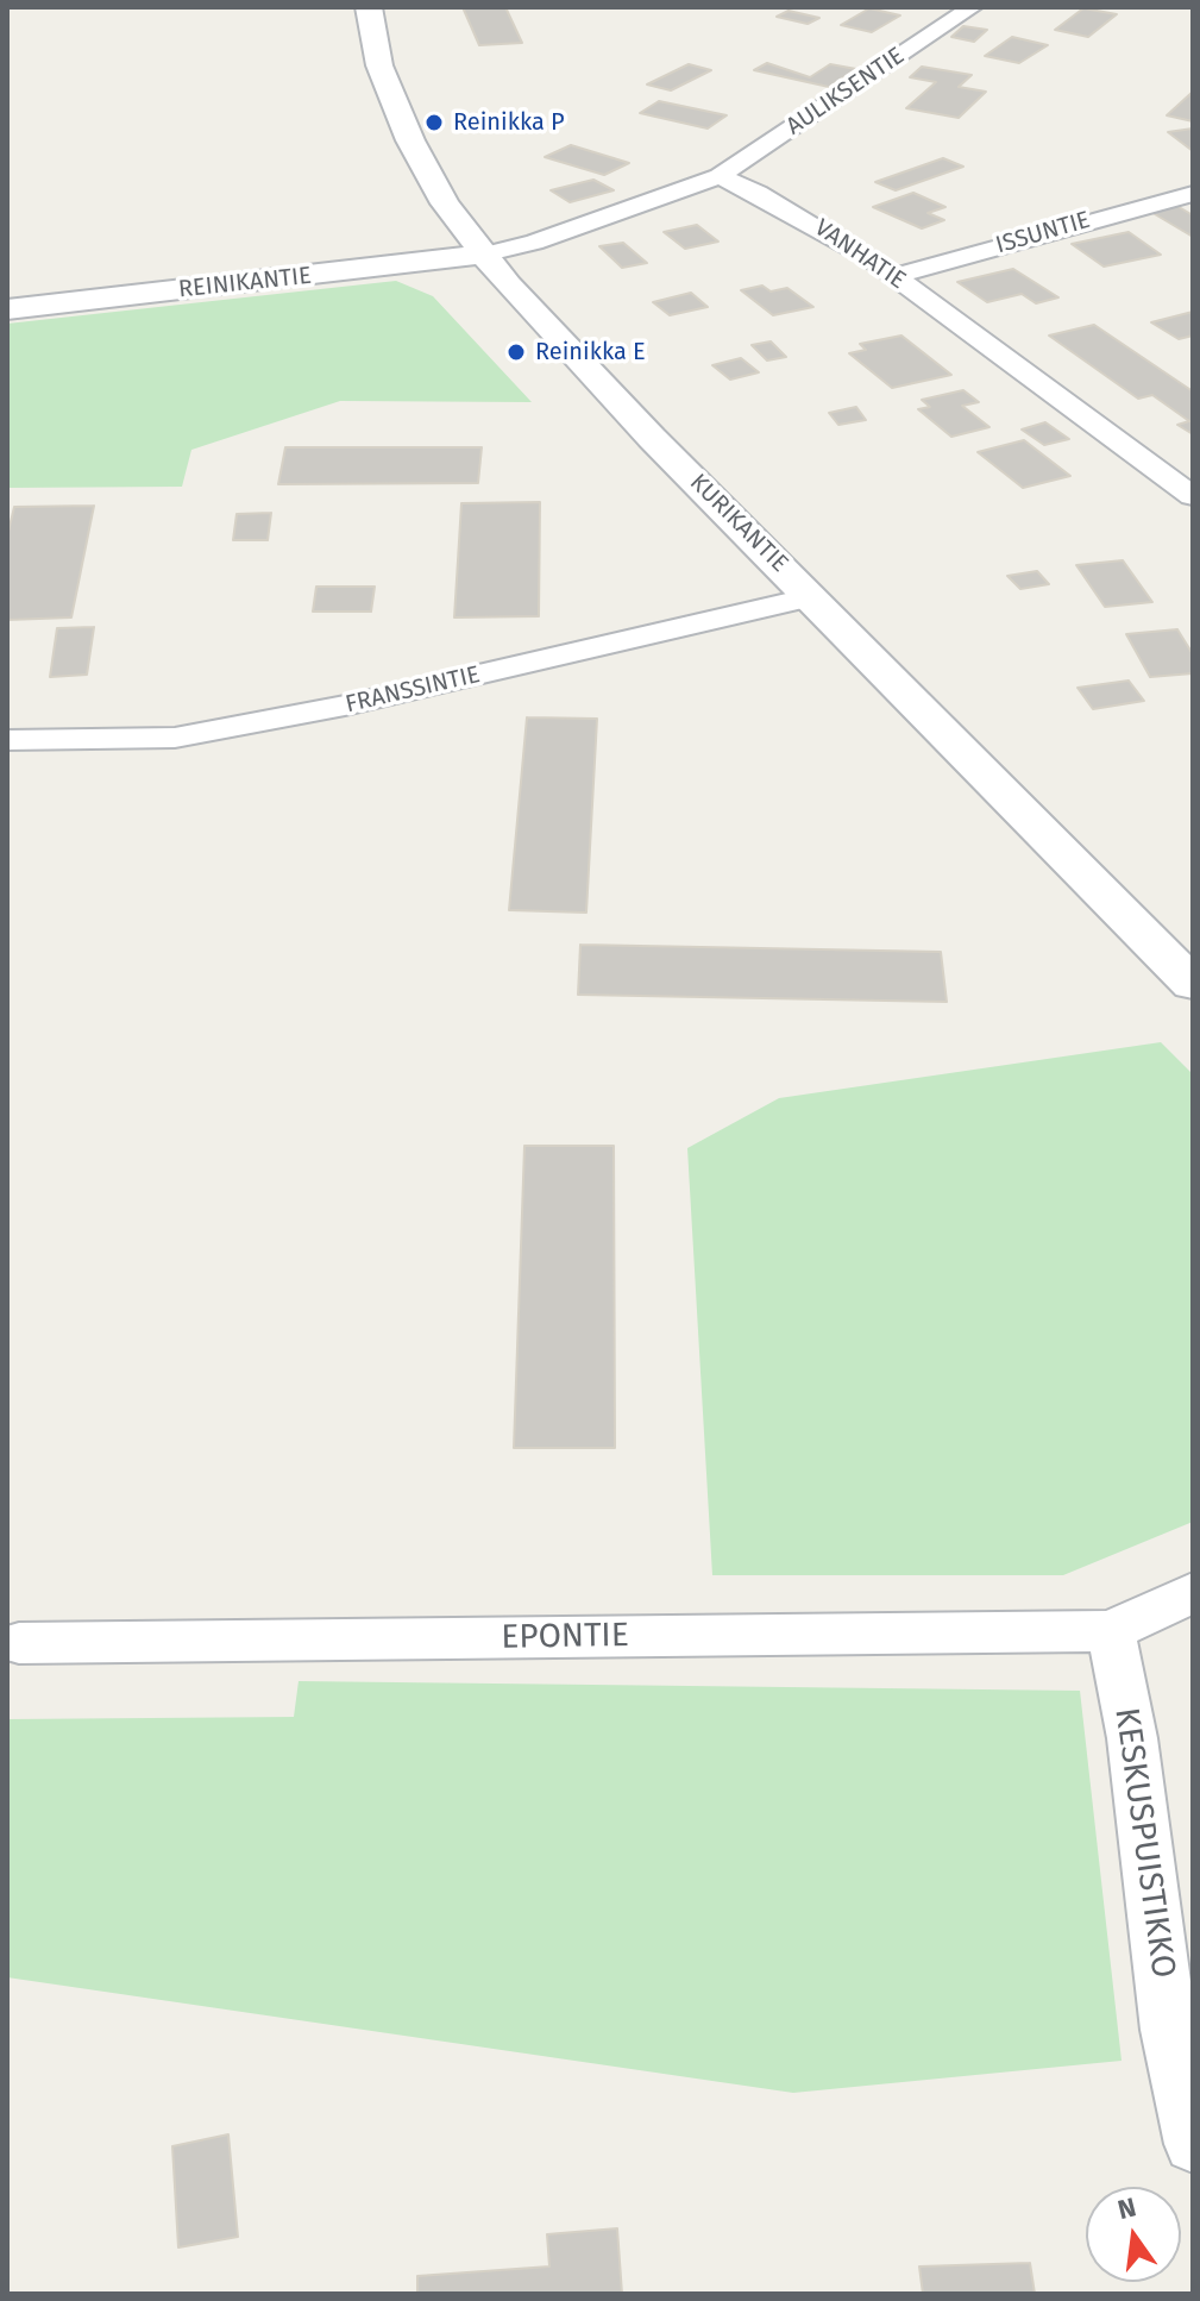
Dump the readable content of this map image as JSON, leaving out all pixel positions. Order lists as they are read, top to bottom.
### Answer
{
  "streets": {
    "street": [
      "AULIKSENTIE",
      "ISSUNTIE",
      "VANHATIE",
      "REINIKANTIE",
      "KURIKANTIE",
      "FRANSSINTIE",
      "EPONTIE",
      "KESKUSPUISTIKKO"
    ]
  },
  "crossings": [
    ["AULIKSENTIE", "VANHATIE"],
    ["ISSUNTIE", "VANHATIE"],
    ["REINIKANTIE", "KURIKANTIE"],
    ["KURIKANTIE", "FRANSSINTIE"],
    ["EPONTIE", "KESKUSPUISTIKKO"]
  ],
  "places": ["Reinikka P", "Reinikka E"],
  "north": "top"
}
